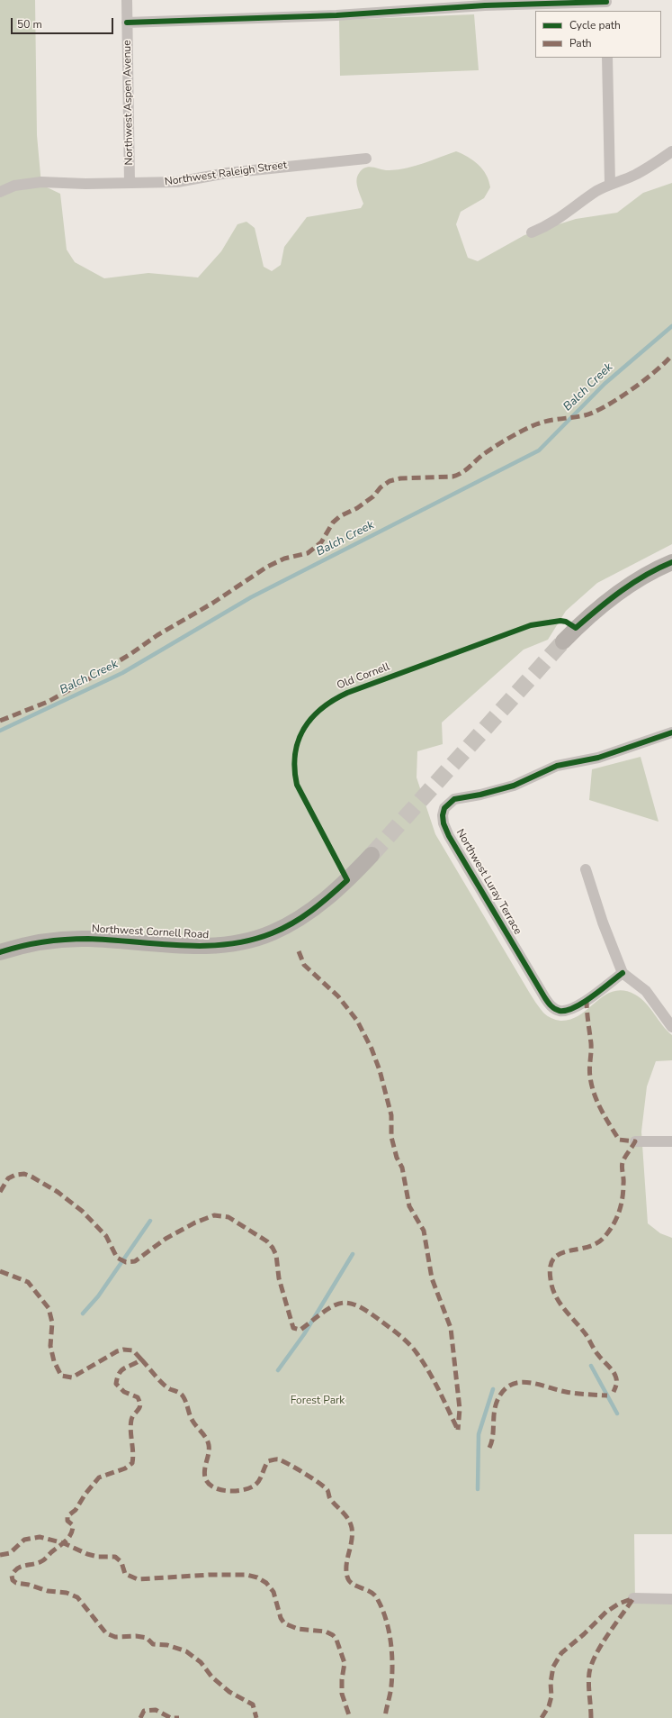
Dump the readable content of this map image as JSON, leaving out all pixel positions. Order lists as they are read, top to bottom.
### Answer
{
  "streets": {
    "main road": ["Northwest Cornell Road"],
    "street": ["Northwest Aspen Avenue", "Northwest Raleigh Street", "Northwest Luray Terrace"],
    "cycle path": ["Old Cornell"]
  },
  "crossings": [
    ["Northwest Aspen Avenue", "Northwest Raleigh Street"]
  ],
  "water": ["Balch Creek"],
  "parks": ["Forest Park"],
  "legend": ["Cycle path", "Path"],
  "scale_bar": "50 m"
}
